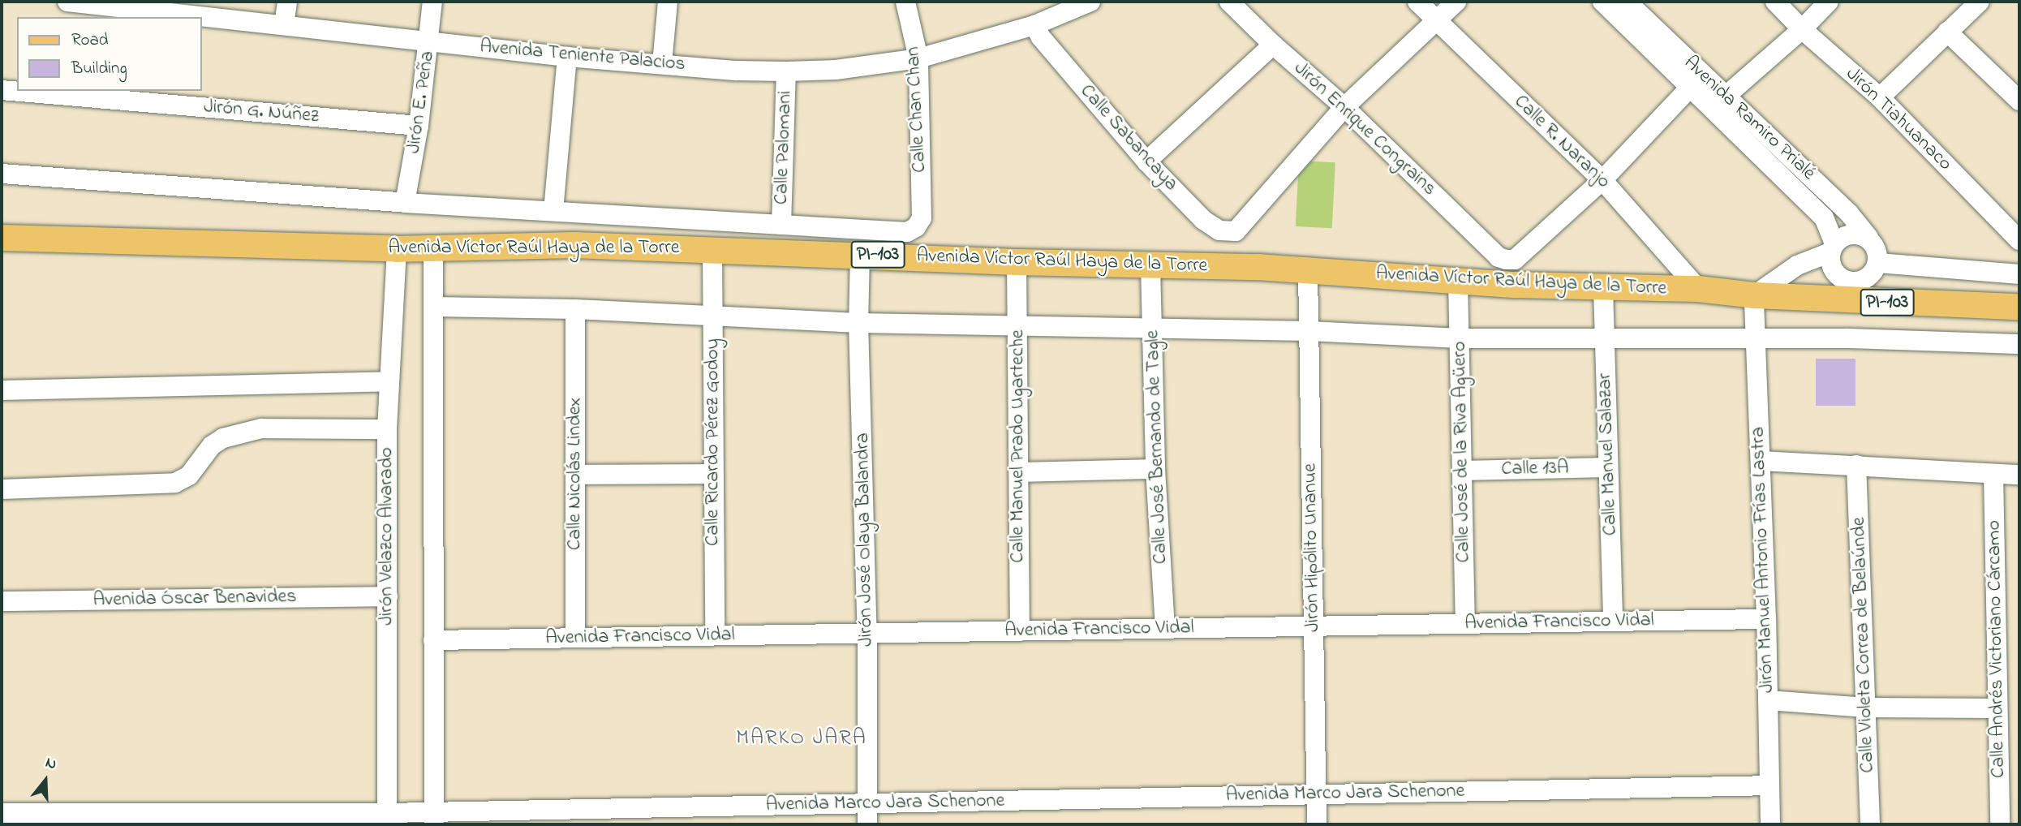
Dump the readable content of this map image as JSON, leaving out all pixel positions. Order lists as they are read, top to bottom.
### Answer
{
  "streets": {
    "main road": ["Avenida Víctor Raúl Haya de la Torre", "PI-103"],
    "street": [
      "Avenida Teniente Palacios",
      "Jirón E. Peña",
      "Calle Chan Chan",
      "Jirón G. Núñez",
      "Avenida Ramiro Prialé",
      "Jirón Tiahuanaco",
      "Jirón Enrique Congrains",
      "Calle Sabancaya",
      "Calle R. Naranjo",
      "Calle Palomani",
      "Calle Ricardo Pérez Godoy",
      "Calle Manuel Prado Ugarteche",
      "Calle José Bernando de Tagle",
      "Calle José de la Riva Agüero",
      "Calle Manuel Salazar",
      "Calle 13A",
      "Calle Nicolás Lindex",
      "Jirón Velazco Alvarado",
      "Jirón José Olaya Balandra",
      "Jirón Hipólito Unanue",
      "Jirón Manuel Antonio Frías Lastra",
      "Avenida Óscar Benavides",
      "Avenida Francisco Vidal",
      "Calle Violeta Correa de Belaúnde",
      "Calle Andrés Victoriano Cárcamo",
      "Avenida Marco Jara Schenone"
    ]
  },
  "crossings": [
    ["Avenida Teniente Palacios", "Jirón E. Peña"],
    ["Avenida Teniente Palacios", "Calle Chan Chan"],
    ["Avenida Teniente Palacios", "Calle Sabancaya"],
    ["Avenida Teniente Palacios", "Calle Palomani"],
    ["Jirón E. Peña", "Jirón G. Núñez"],
    ["Calle Chan Chan", "Calle Palomani"],
    ["Avenida Ramiro Prialé", "Avenida Víctor Raúl Haya de la Torre"],
    ["Jirón Enrique Congrains", "Calle Sabancaya"],
    ["Jirón Enrique Congrains", "Calle R. Naranjo"],
    ["Calle R. Naranjo", "Avenida Víctor Raúl Haya de la Torre"],
    ["Avenida Víctor Raúl Haya de la Torre", "Calle Ricardo Pérez Godoy"],
    ["Avenida Víctor Raúl Haya de la Torre", "Calle Manuel Prado Ugarteche"],
    ["Avenida Víctor Raúl Haya de la Torre", "Calle José Bernando de Tagle"],
    ["Avenida Víctor Raúl Haya de la Torre", "Calle José de la Riva Agüero"],
    ["Avenida Víctor Raúl Haya de la Torre", "Calle Manuel Salazar"],
    ["Avenida Víctor Raúl Haya de la Torre", "Jirón Velazco Alvarado"],
    ["Avenida Víctor Raúl Haya de la Torre", "Jirón José Olaya Balandra"],
    ["Avenida Víctor Raúl Haya de la Torre", "Jirón Hipólito Unanue"],
    ["Avenida Víctor Raúl Haya de la Torre", "Jirón Manuel Antonio Frías Lastra"],
    ["Calle Ricardo Pérez Godoy", "Avenida Francisco Vidal"],
    ["Calle Manuel Prado Ugarteche", "Avenida Francisco Vidal"],
    ["Calle José Bernando de Tagle", "Avenida Francisco Vidal"],
    ["Calle José de la Riva Agüero", "Calle 13A"],
    ["Calle José de la Riva Agüero", "Avenida Francisco Vidal"],
    ["Calle Manuel Salazar", "Calle 13A"],
    ["Calle Manuel Salazar", "Avenida Francisco Vidal"],
    ["Calle Nicolás Lindex", "Avenida Francisco Vidal"],
    ["Jirón Velazco Alvarado", "Avenida Óscar Benavides"],
    ["Jirón Velazco Alvarado", "Avenida Marco Jara Schenone"],
    ["Jirón José Olaya Balandra", "Avenida Francisco Vidal"],
    ["Jirón José Olaya Balandra", "Avenida Marco Jara Schenone"],
    ["Jirón Hipólito Unanue", "Avenida Francisco Vidal"],
    ["Jirón Hipólito Unanue", "Avenida Marco Jara Schenone"],
    ["Jirón Manuel Antonio Frías Lastra", "Avenida Francisco Vidal"],
    ["Jirón Manuel Antonio Frías Lastra", "Avenida Marco Jara Schenone"]
  ],
  "districts": ["MARKO JARA"],
  "legend": ["Road", "Building"],
  "north": "top"
}
